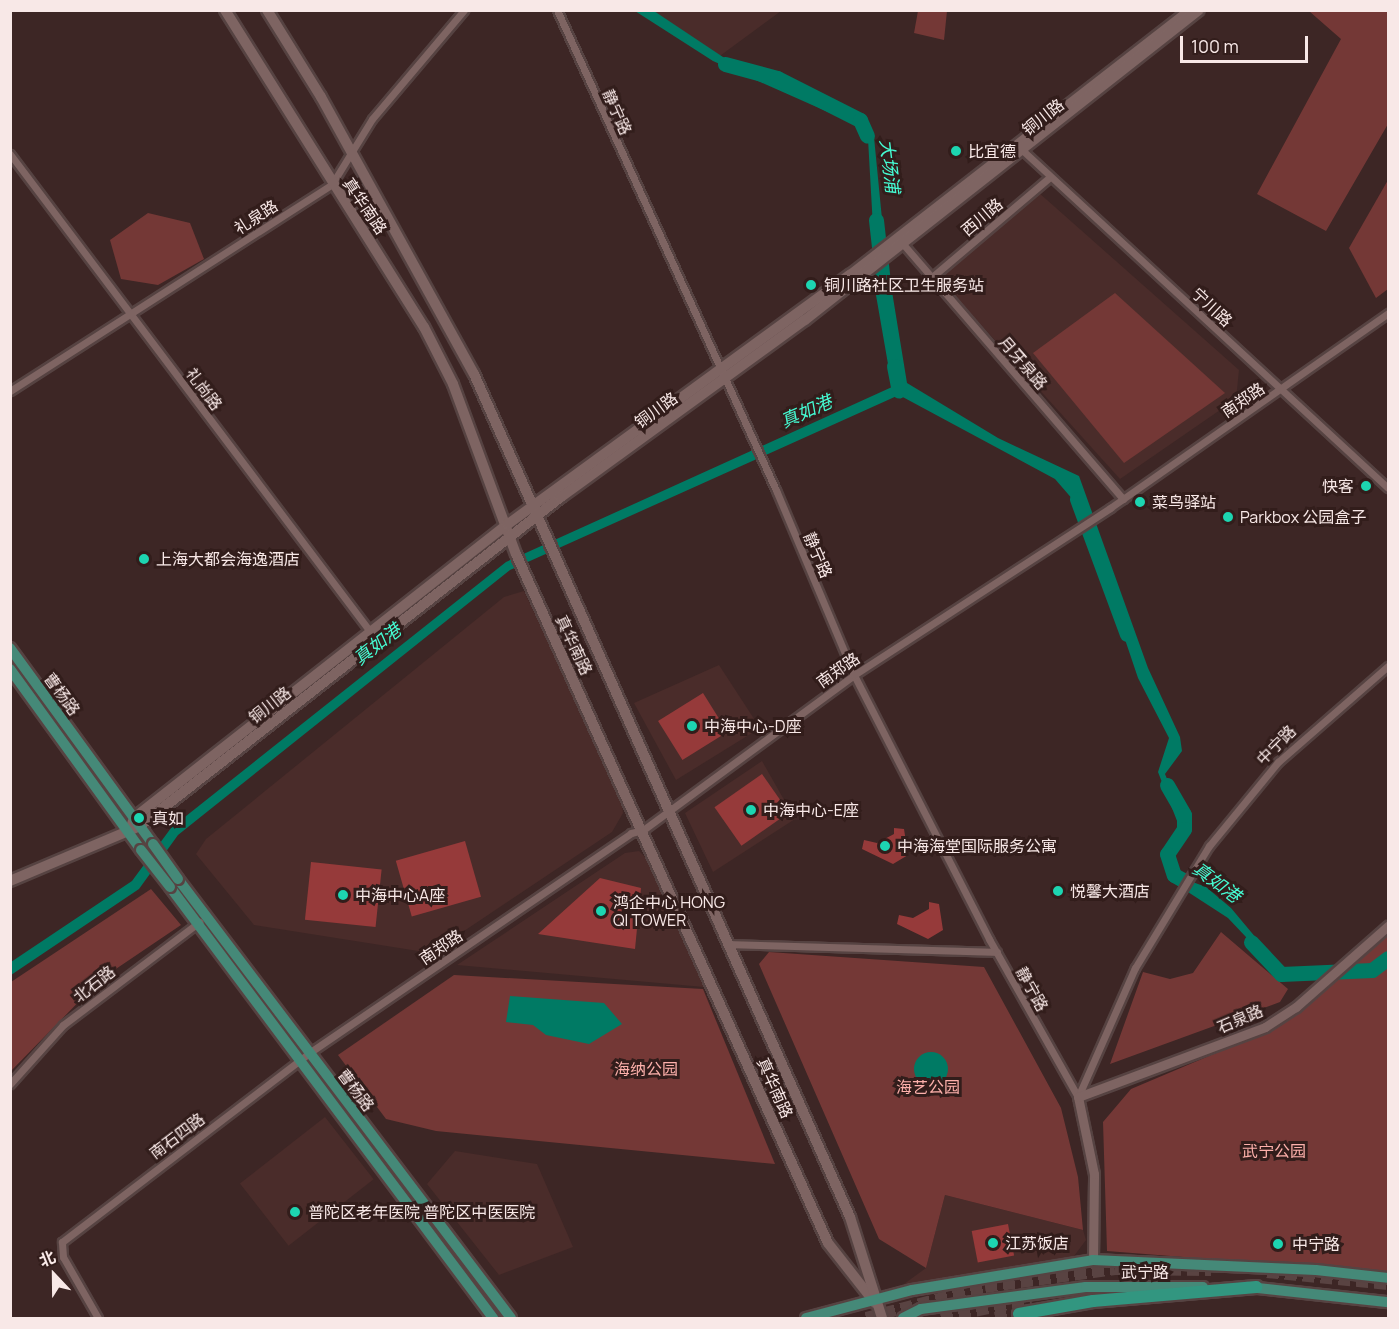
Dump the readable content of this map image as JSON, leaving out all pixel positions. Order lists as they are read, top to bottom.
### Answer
{
  "streets": {
    "main road": [
      "铜川路",
      "真华南路",
      "曹杨路",
      "武宁路"
    ],
    "street": [
      "静宁路",
      "礼泉路",
      "西川路",
      "宁川路",
      "月牙泉路",
      "礼尚路",
      "南郑路",
      "中宁路",
      "北石路",
      "石泉路",
      "南石四路"
    ]
  },
  "crossings": [
    ["静宁路", "铜川路"],
    ["静宁路", "南郑路"],
    ["静宁路", "中宁路"],
    ["静宁路", "石泉路"],
    ["铜川路", "真华南路"],
    ["铜川路", "宁川路"],
    ["铜川路", "月牙泉路"],
    ["铜川路", "礼尚路"],
    ["铜川路", "曹杨路"],
    ["真华南路", "礼泉路"],
    ["真华南路", "南郑路"],
    ["礼泉路", "礼尚路"],
    ["西川路", "宁川路"],
    ["西川路", "月牙泉路"],
    ["宁川路", "南郑路"],
    ["月牙泉路", "南郑路"],
    ["南郑路", "曹杨路"],
    ["南郑路", "南石四路"],
    ["曹杨路", "北石路"],
    ["曹杨路", "南石四路"],
    ["中宁路", "石泉路"]
  ],
  "water": ["大场浦", "真如港"],
  "parks": ["海纳公园", "海艺公园", "武宁公园"],
  "places": [
    "比宜德",
    "铜川路社区卫生服务站",
    "快客",
    "菜鸟驿站",
    "Parkbox 公园盒子",
    "上海大都会海逸酒店",
    "中海中心-D座",
    "中海中心-E座",
    "真如",
    "中海海堂国际服务公寓",
    "悦馨大酒店",
    "中海中心A座",
    "鸿企中心 HONG QI TOWER",
    "普陀区老年医院 普陀区中医医院",
    "江苏饭店",
    "中宁路"
  ],
  "scale_bar": "100 m",
  "north": "top"
}
